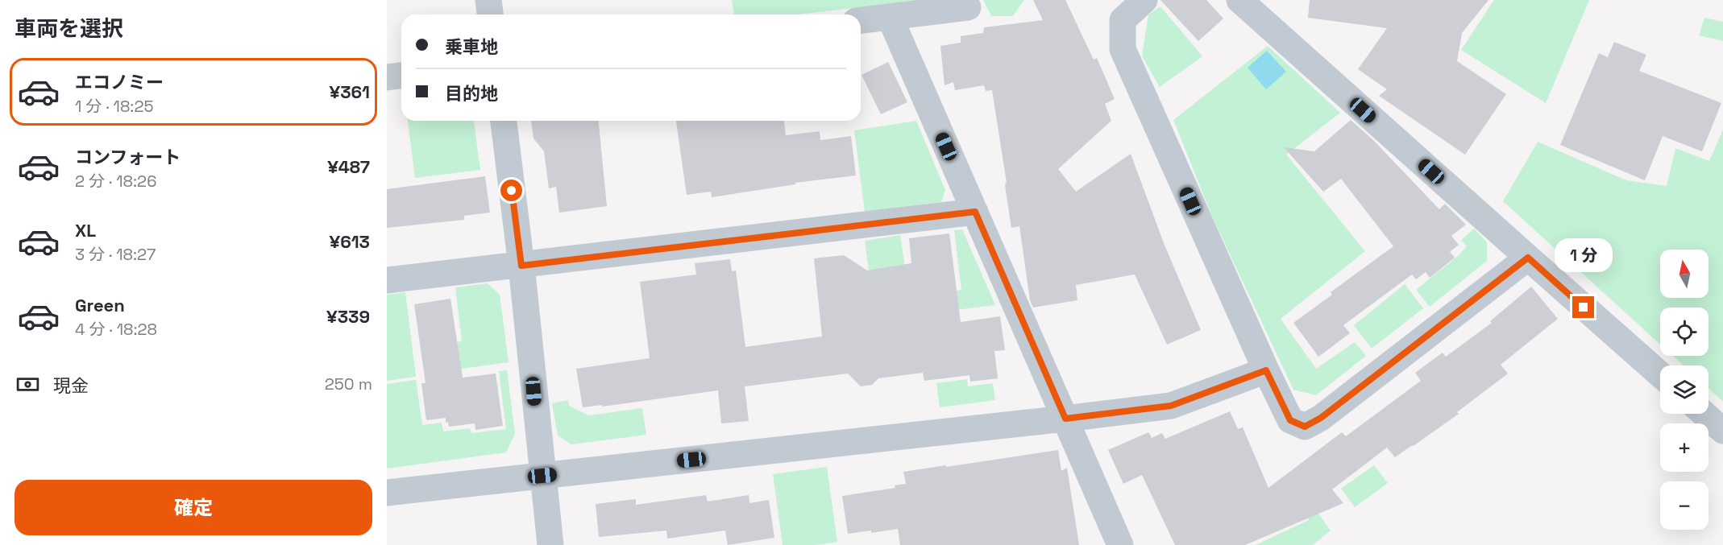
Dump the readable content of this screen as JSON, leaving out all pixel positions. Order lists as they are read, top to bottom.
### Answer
{
  "north": "top",
  "page": {
    "heading": "車両を選択",
    "banner": ["乗車地", "目的地"],
    "list": [
      {
        "name": "エコノミー",
        "note": "1 分 · 18:25",
        "value": "¥361"
      },
      {
        "name": "コンフォート",
        "note": "2 分 · 18:26",
        "value": "¥487"
      },
      {
        "name": "XL",
        "note": "3 分 · 18:27",
        "value": "¥613"
      },
      {
        "name": "Green",
        "note": "4 分 · 18:28",
        "value": "¥339"
      }
    ],
    "bubble": "1 分",
    "map_buttons": ["+", "−"],
    "pay": ["現金", "250 m"],
    "buttons": "確定"
  }
}
